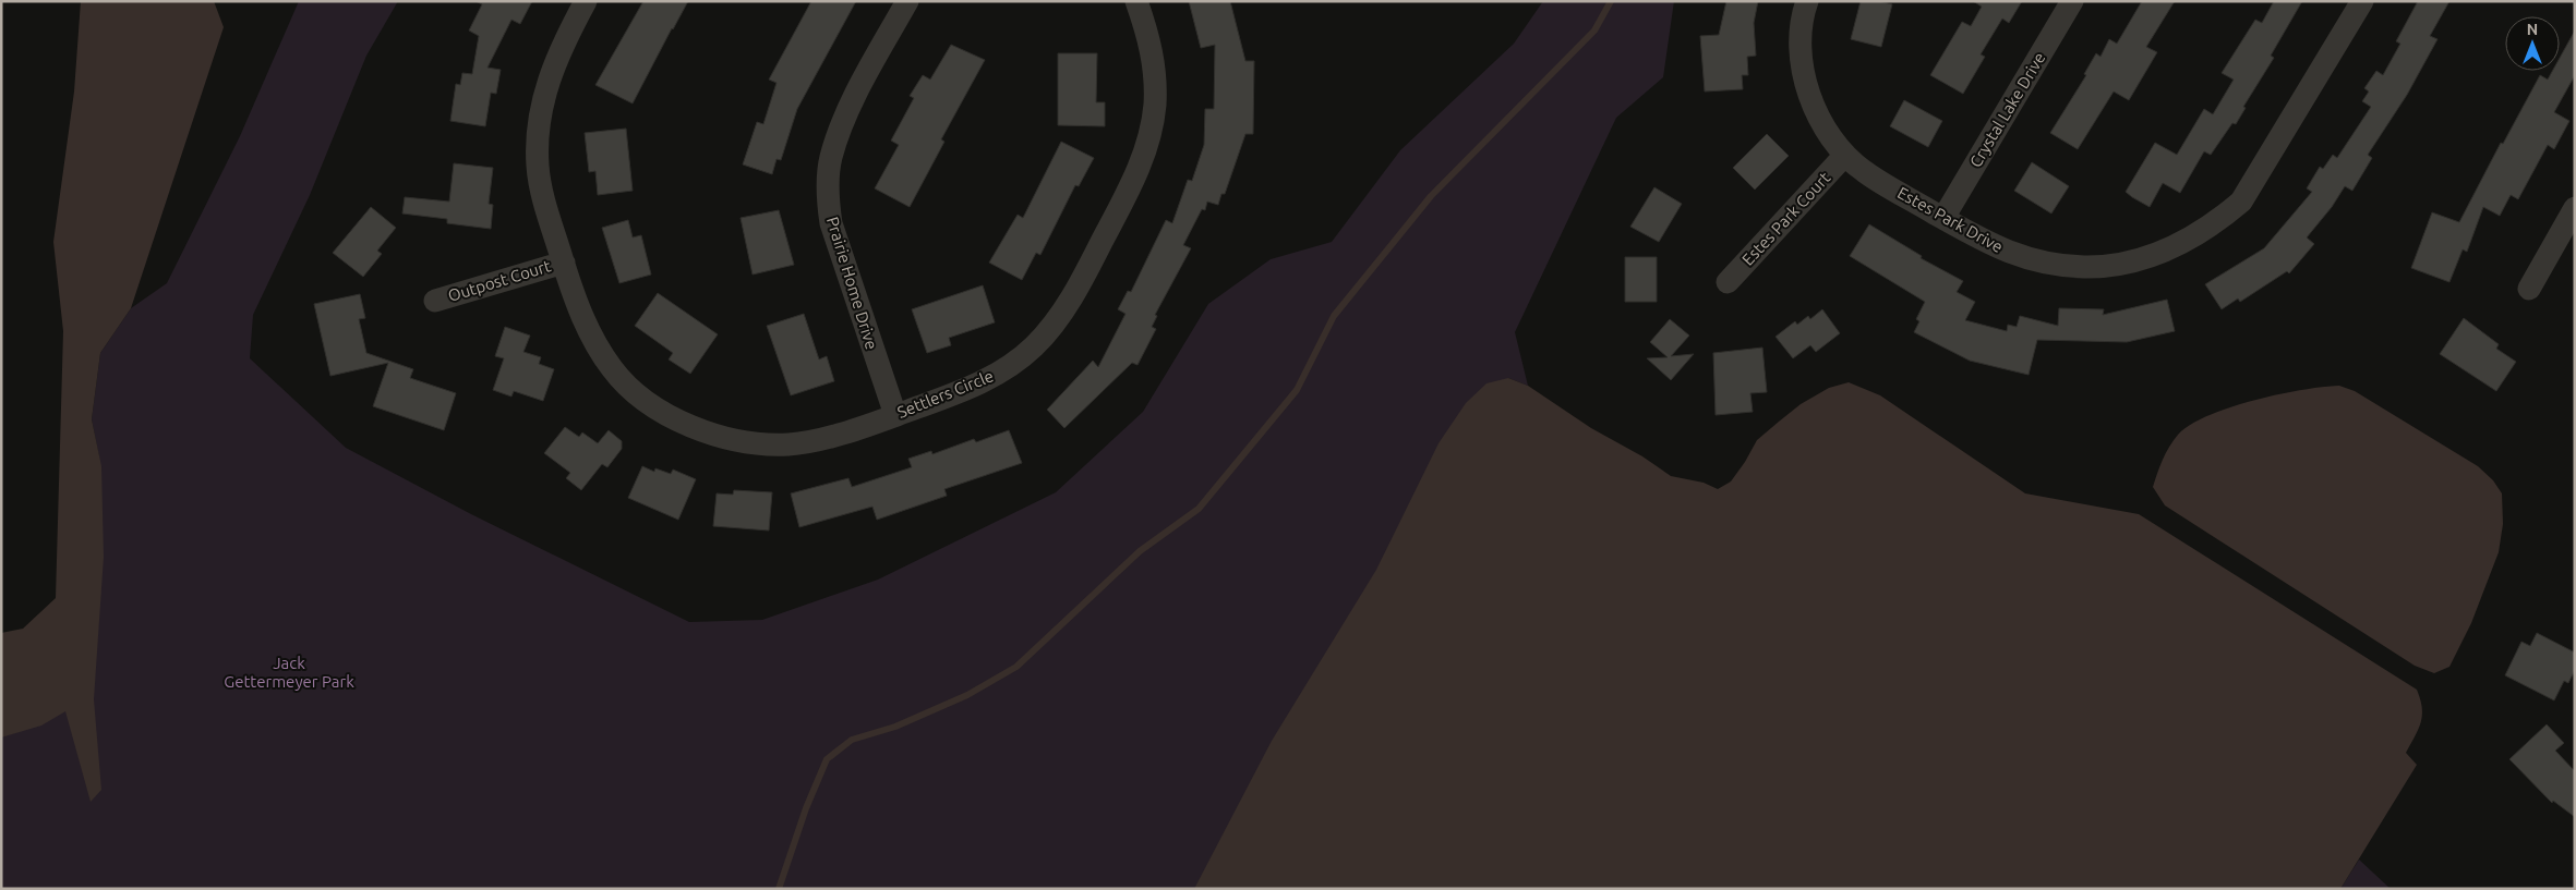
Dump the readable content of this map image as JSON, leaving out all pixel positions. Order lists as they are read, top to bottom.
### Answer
{
  "streets": {
    "street": [
      "Crystal Lake Drive",
      "Estes Park Court",
      "Estes Park Drive",
      "Outpost Court",
      "Prairie Home Drive",
      "Settlers Circle"
    ]
  },
  "crossings": [
    ["Crystal Lake Drive", "Estes Park Drive"],
    ["Estes Park Court", "Estes Park Drive"],
    ["Outpost Court", "Settlers Circle"],
    ["Prairie Home Drive", "Settlers Circle"]
  ],
  "parks": ["Jack Gettermeyer Park"],
  "north": "top"
}
